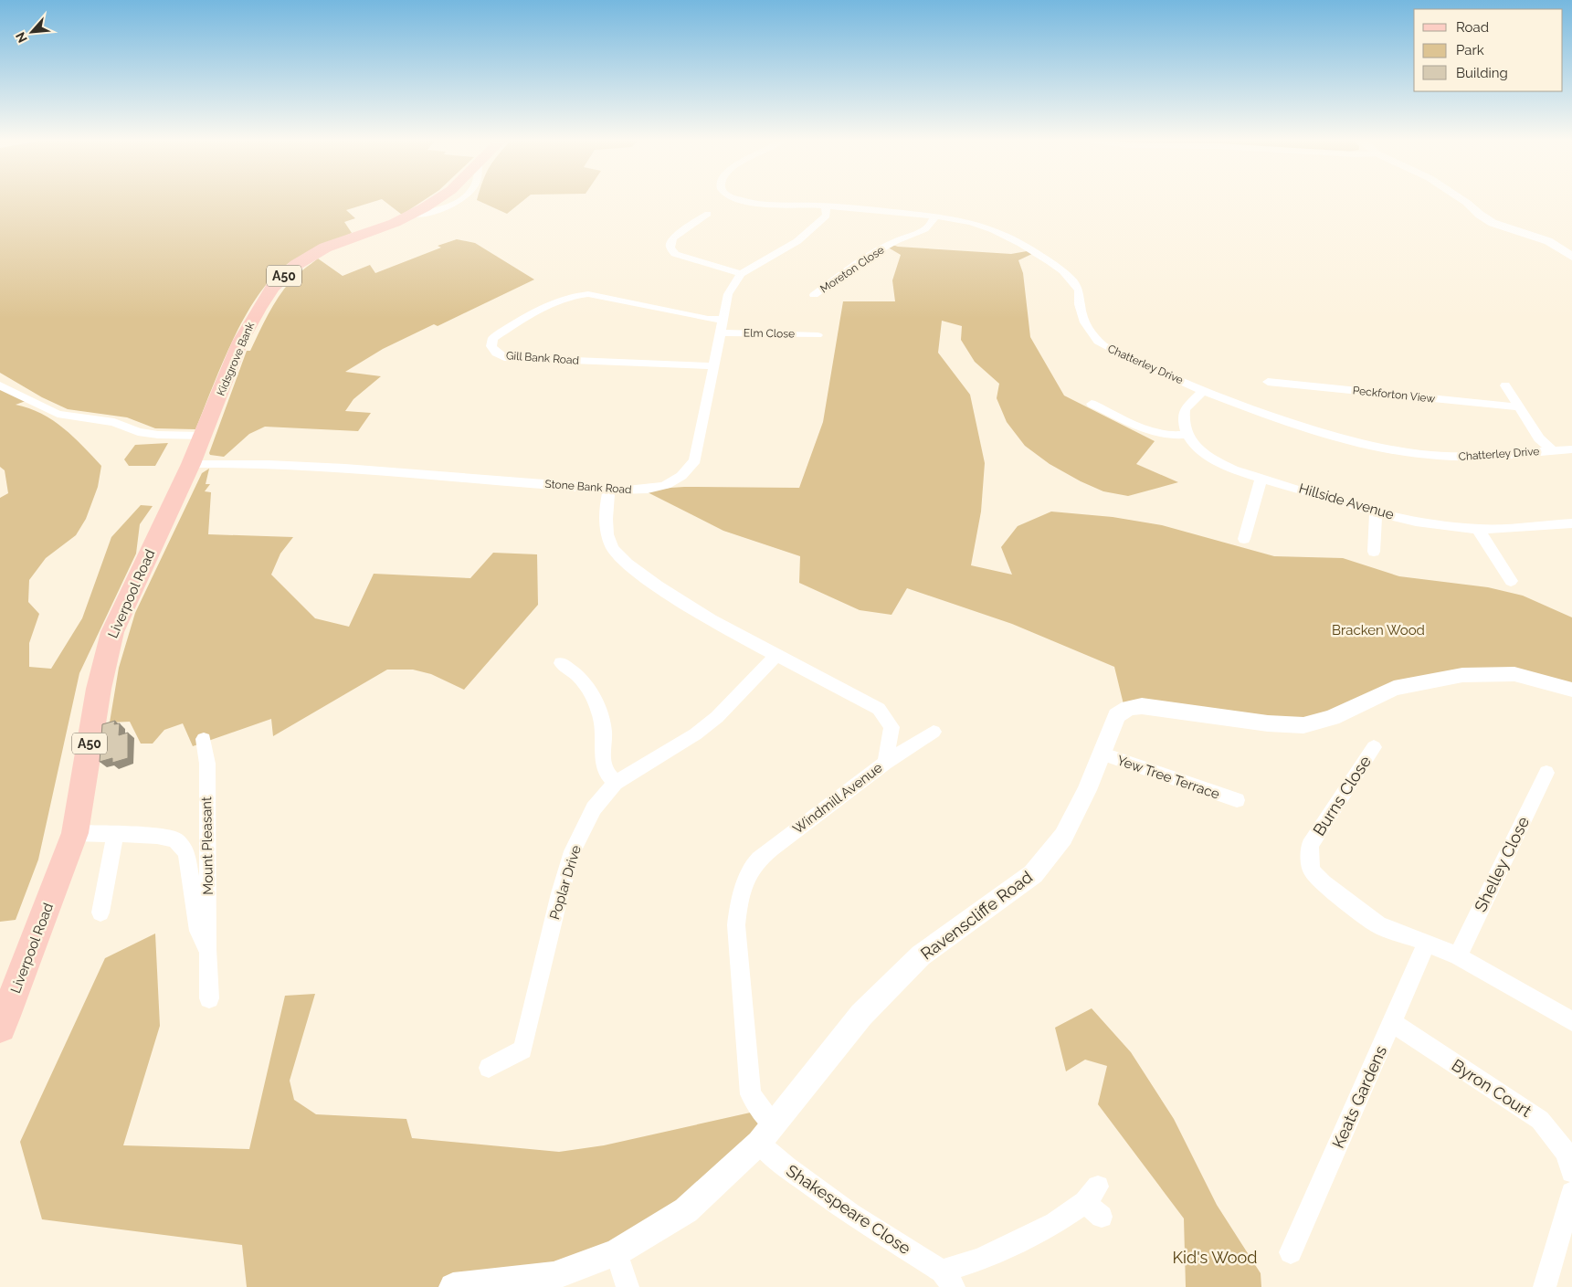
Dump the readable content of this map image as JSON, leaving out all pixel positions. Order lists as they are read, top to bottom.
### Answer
{
  "streets": {
    "main road": ["A50", "Kidsgrove Bank", "Liverpool Road"],
    "street": [
      "Moreton Close",
      "Elm Close",
      "Gill Bank Road",
      "Chatterley Drive",
      "Peckforton View",
      "Stone Bank Road",
      "Hillside Avenue",
      "Yew Tree Terrace",
      "Burns Close",
      "Windmill Avenue",
      "Mount Pleasant",
      "Shelley Close",
      "Poplar Drive",
      "Ravenscliffe Road",
      "Byron Court",
      "Keats Gardens",
      "Shakespeare Close"
    ]
  },
  "crossings": [
    ["Moreton Close", "Chatterley Drive"],
    ["Elm Close", "Stone Bank Road"],
    ["Gill Bank Road", "Stone Bank Road"],
    ["Kidsgrove Bank", "Liverpool Road"],
    ["Chatterley Drive", "Stone Bank Road"],
    ["Stone Bank Road", "Liverpool Road"],
    ["Stone Bank Road", "Windmill Avenue"],
    ["Liverpool Road", "Mount Pleasant"],
    ["Yew Tree Terrace", "Ravenscliffe Road"],
    ["Burns Close", "Shelley Close"],
    ["Burns Close", "Keats Gardens"],
    ["Windmill Avenue", "Poplar Drive"],
    ["Windmill Avenue", "Ravenscliffe Road"],
    ["Windmill Avenue", "Shakespeare Close"],
    ["Ravenscliffe Road", "Shakespeare Close"],
    ["Byron Court", "Keats Gardens"]
  ],
  "parks": ["Bracken Wood", "Kid's Wood"],
  "legend": ["Road", "Park", "Building"],
  "north": "bottom left"
}
